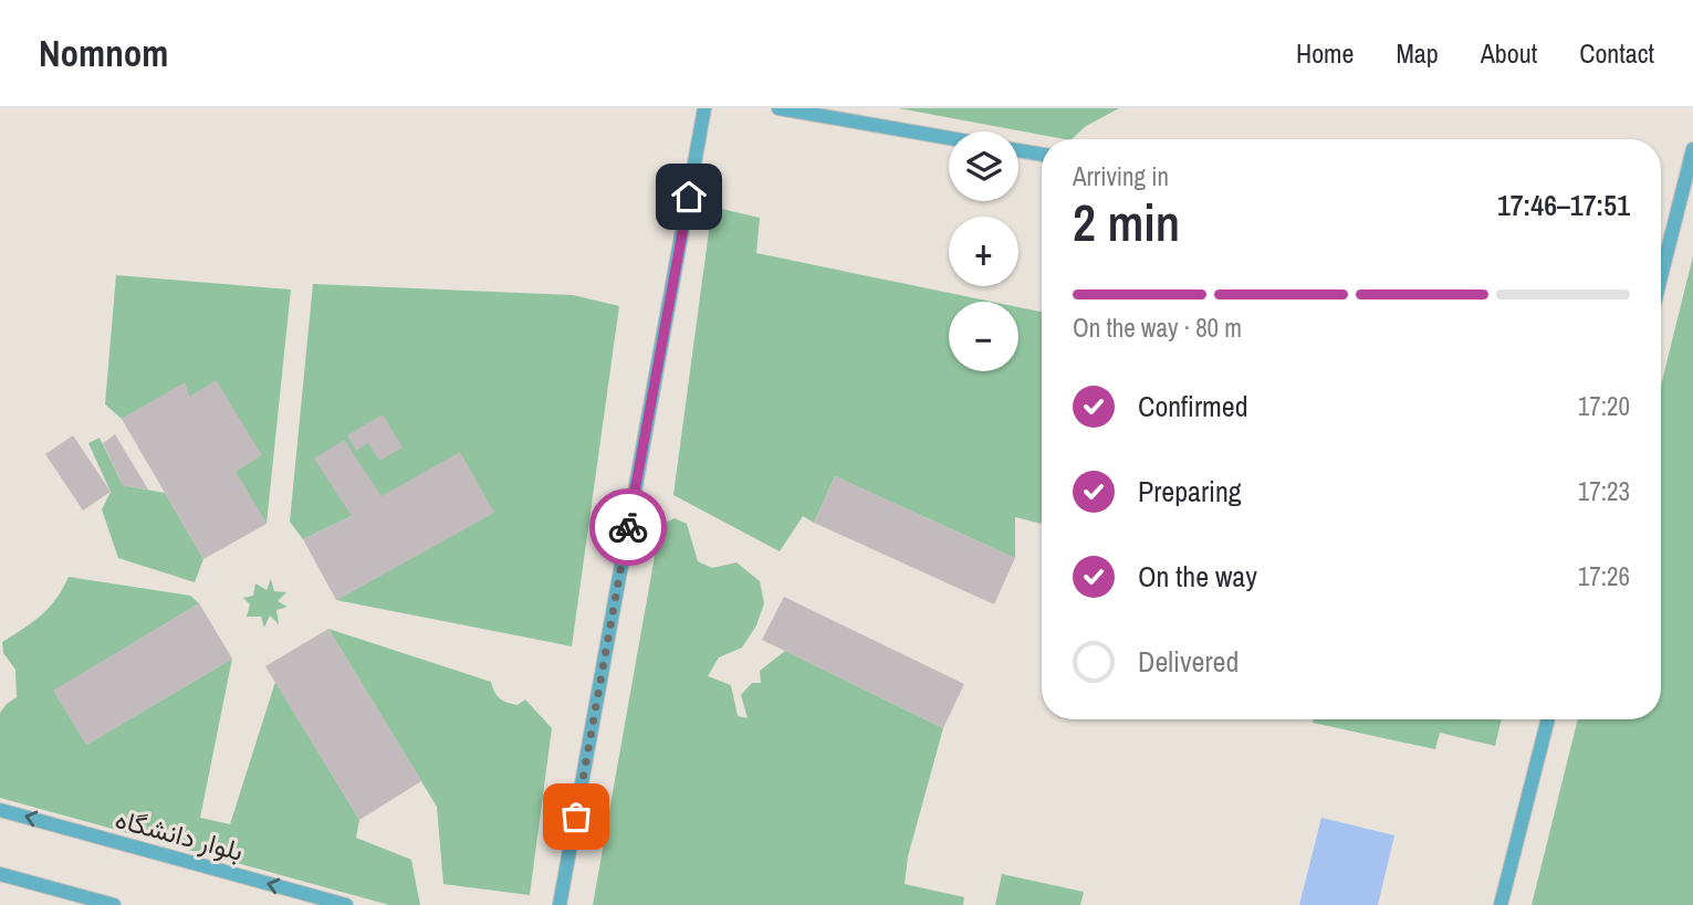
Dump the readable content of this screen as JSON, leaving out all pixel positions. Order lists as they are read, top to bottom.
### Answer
{
  "streets": {
    "lane": ["بلوار دانشگاه"]
  },
  "page": {
    "header": "Nomnom",
    "nav": [
      "Home",
      "Map",
      "About",
      "Contact"
    ],
    "map_buttons": ["+", "−"],
    "heading": ["2 min", "Arriving in", "17:46–17:51"],
    "bar": "On the way · 80 m",
    "list": [
      ["Confirmed", "17:20"],
      ["Preparing", "17:23"],
      ["On the way", "17:26"],
      "Delivered"
    ]
  }
}
